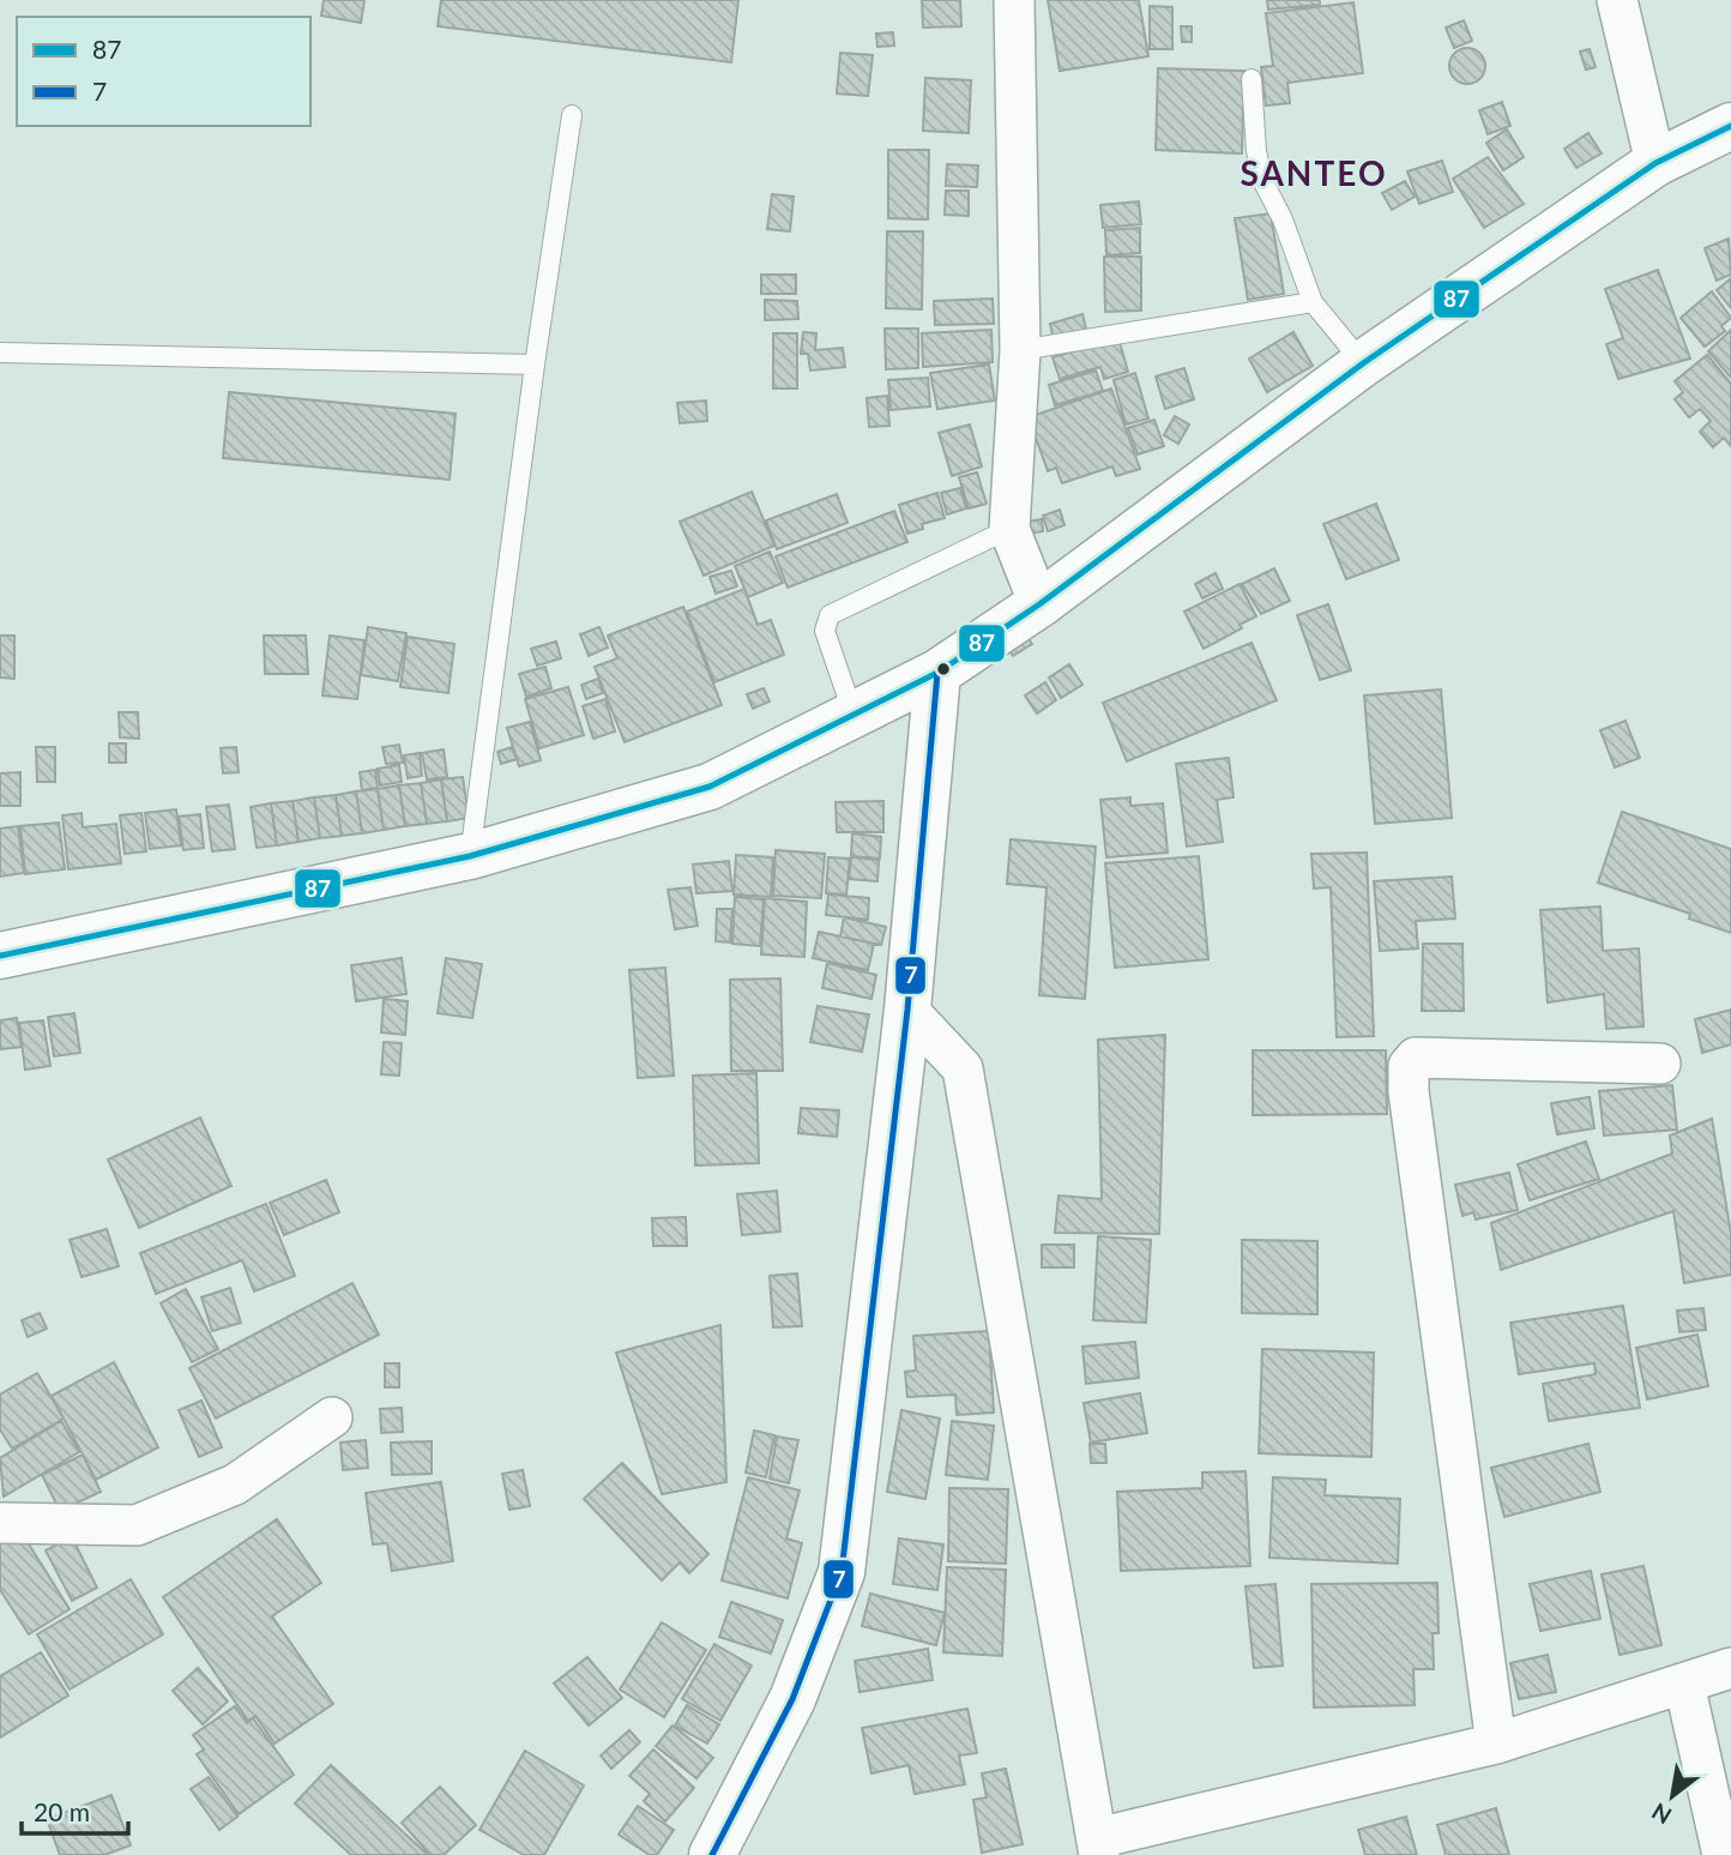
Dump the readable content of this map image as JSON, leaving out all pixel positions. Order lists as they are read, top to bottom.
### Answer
{
  "districts": ["SANTEO"],
  "lines": ["transit line 87", "transit line 7"],
  "legend": ["87", "7"],
  "scale_bar": "20 m",
  "north": "bottom left"
}
